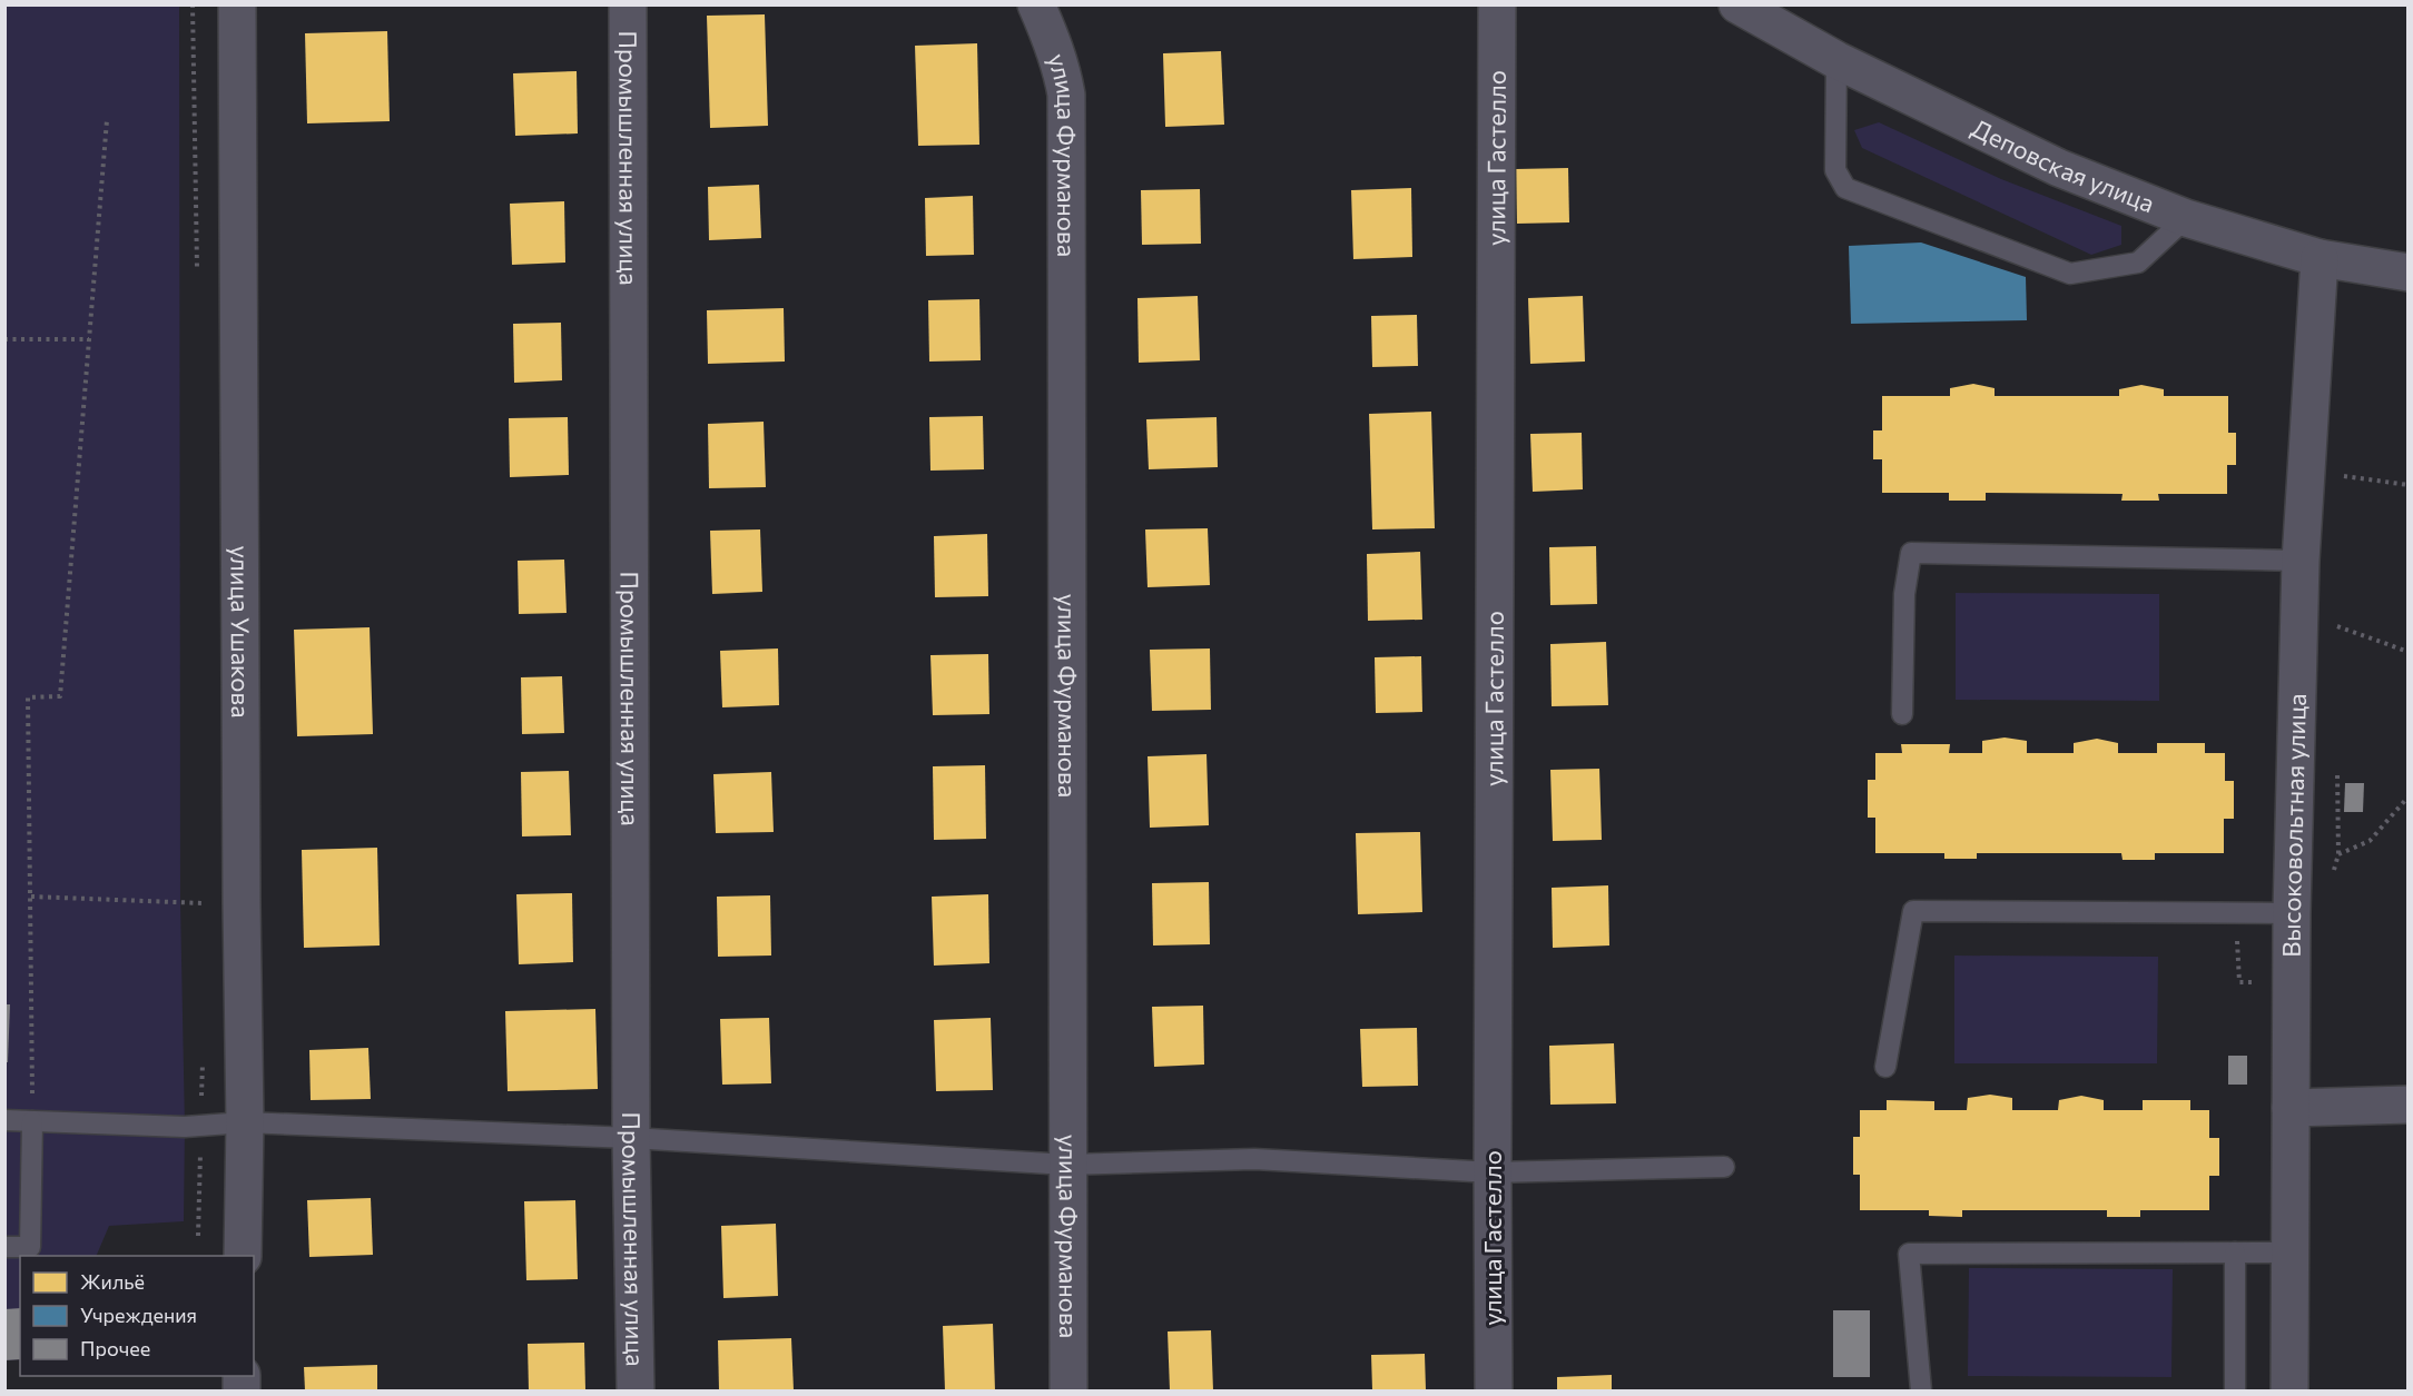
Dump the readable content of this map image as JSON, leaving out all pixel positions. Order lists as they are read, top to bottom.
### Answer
{
  "streets": {
    "street": [
      "улица Фурманова",
      "Промышленная улица",
      "улица Гастелло",
      "Деповская улица",
      "улица Ушакова",
      "Высоковольтная улица"
    ]
  },
  "crossings": [
    ["Деповская улица", "Высоковольтная улица"]
  ],
  "legend": ["Жильё", "Учреждения", "Прочее"]
}
